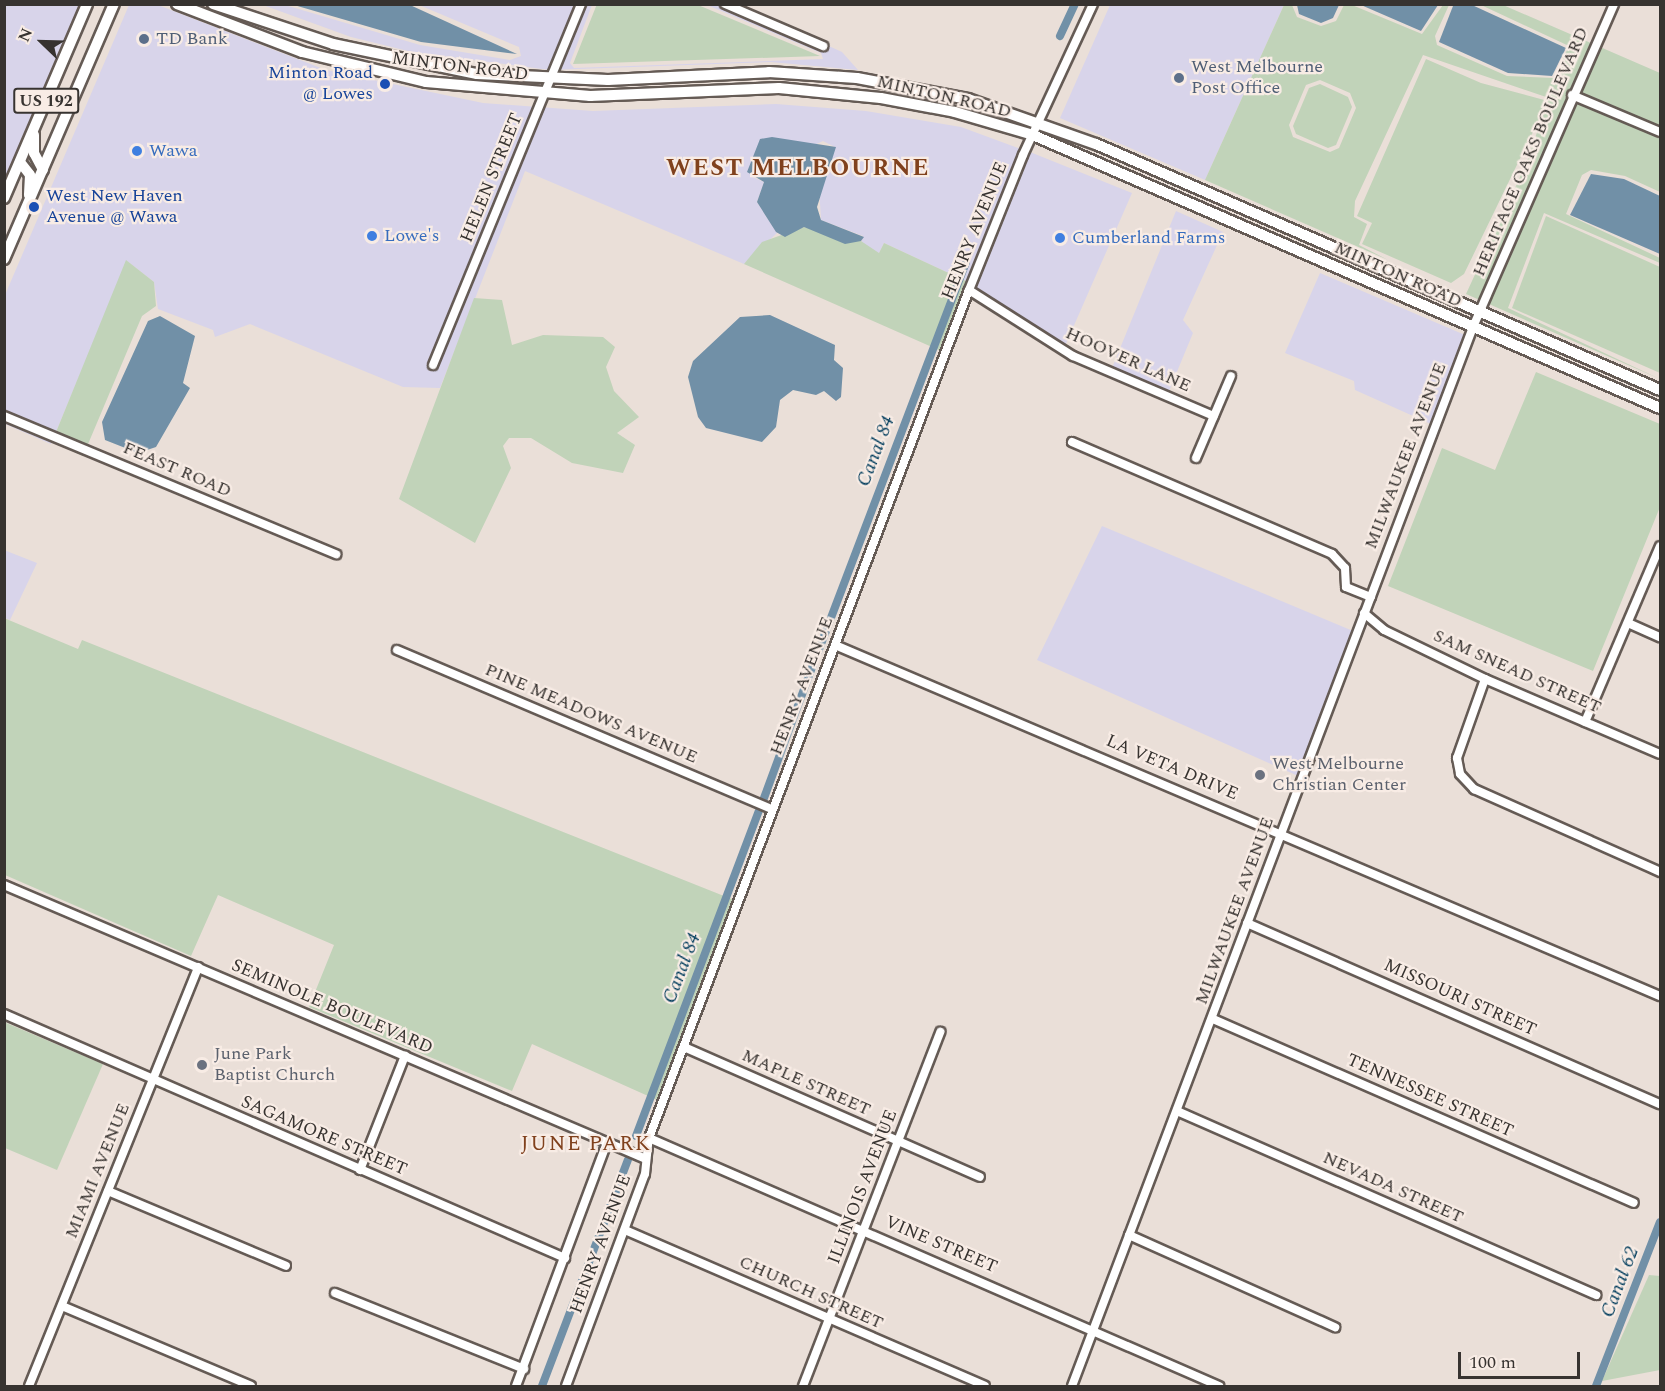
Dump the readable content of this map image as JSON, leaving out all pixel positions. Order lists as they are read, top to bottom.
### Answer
{
  "streets": {
    "main road": ["MINTON ROAD", "US 192"],
    "street": [
      "HERITAGE OAKS BOULEVARD",
      "HELEN STREET",
      "HENRY AVENUE",
      "HOOVER LANE",
      "MILWAUKEE AVENUE",
      "FEAST ROAD",
      "SAM SNEAD STREET",
      "PINE MEADOWS AVENUE",
      "LA VETA DRIVE",
      "MISSOURI STREET",
      "SEMINOLE BOULEVARD",
      "MAPLE STREET",
      "TENNESSEE STREET",
      "SAGAMORE STREET",
      "MIAMI AVENUE",
      "ILLINOIS AVENUE",
      "NEVADA STREET",
      "VINE STREET",
      "CHURCH STREET"
    ]
  },
  "crossings": [
    ["MINTON ROAD", "HERITAGE OAKS BOULEVARD"],
    ["MINTON ROAD", "HELEN STREET"],
    ["MINTON ROAD", "HENRY AVENUE"],
    ["MINTON ROAD", "MILWAUKEE AVENUE"],
    ["HERITAGE OAKS BOULEVARD", "MILWAUKEE AVENUE"],
    ["HENRY AVENUE", "HOOVER LANE"],
    ["HENRY AVENUE", "PINE MEADOWS AVENUE"],
    ["HENRY AVENUE", "LA VETA DRIVE"],
    ["HENRY AVENUE", "SEMINOLE BOULEVARD"],
    ["HENRY AVENUE", "MAPLE STREET"],
    ["HENRY AVENUE", "VINE STREET"],
    ["HENRY AVENUE", "CHURCH STREET"],
    ["MILWAUKEE AVENUE", "SAM SNEAD STREET"],
    ["MILWAUKEE AVENUE", "LA VETA DRIVE"],
    ["MILWAUKEE AVENUE", "MISSOURI STREET"],
    ["MILWAUKEE AVENUE", "TENNESSEE STREET"],
    ["MILWAUKEE AVENUE", "NEVADA STREET"],
    ["MILWAUKEE AVENUE", "VINE STREET"],
    ["SEMINOLE BOULEVARD", "MIAMI AVENUE"],
    ["MAPLE STREET", "ILLINOIS AVENUE"],
    ["SAGAMORE STREET", "MIAMI AVENUE"],
    ["ILLINOIS AVENUE", "VINE STREET"],
    ["ILLINOIS AVENUE", "CHURCH STREET"]
  ],
  "districts": ["WEST MELBOURNE", "JUNE PARK"],
  "water": ["Canal 84", "Canal 62"],
  "places": [
    "TD Bank",
    "West Melbourne Post Office",
    "Minton Road @ Lowes",
    "Wawa",
    "West New Haven Avenue @ Wawa",
    "Lowe's",
    "Cumberland Farms",
    "West Melbourne Christian Center",
    "June Park Baptist Church"
  ],
  "scale_bar": "100 m",
  "north": "top left"
}
